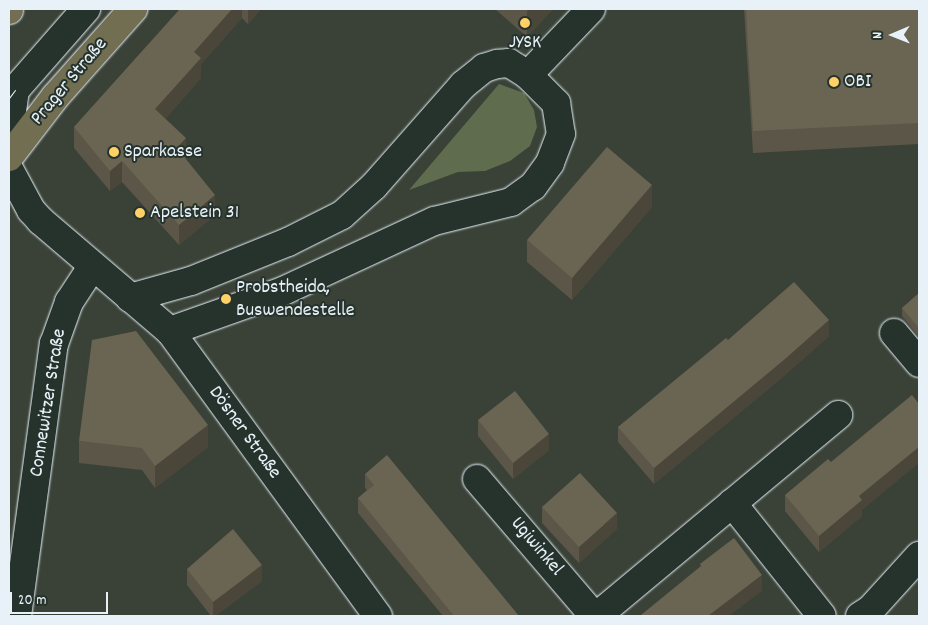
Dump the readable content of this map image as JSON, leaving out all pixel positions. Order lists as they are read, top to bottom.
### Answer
{
  "streets": {
    "main road": ["Prager Straße"],
    "street": ["Connewitzer Straße", "Dösner Straße", "Ugiwinkel"]
  },
  "crossings": [
    ["Connewitzer Straße", "Dösner Straße"]
  ],
  "places": [
    "JYSK",
    "OBI",
    "Sparkasse",
    "Apelstein 31",
    "Probstheida, Buswendestelle"
  ],
  "scale_bar": "20 m",
  "north": "left"
}
